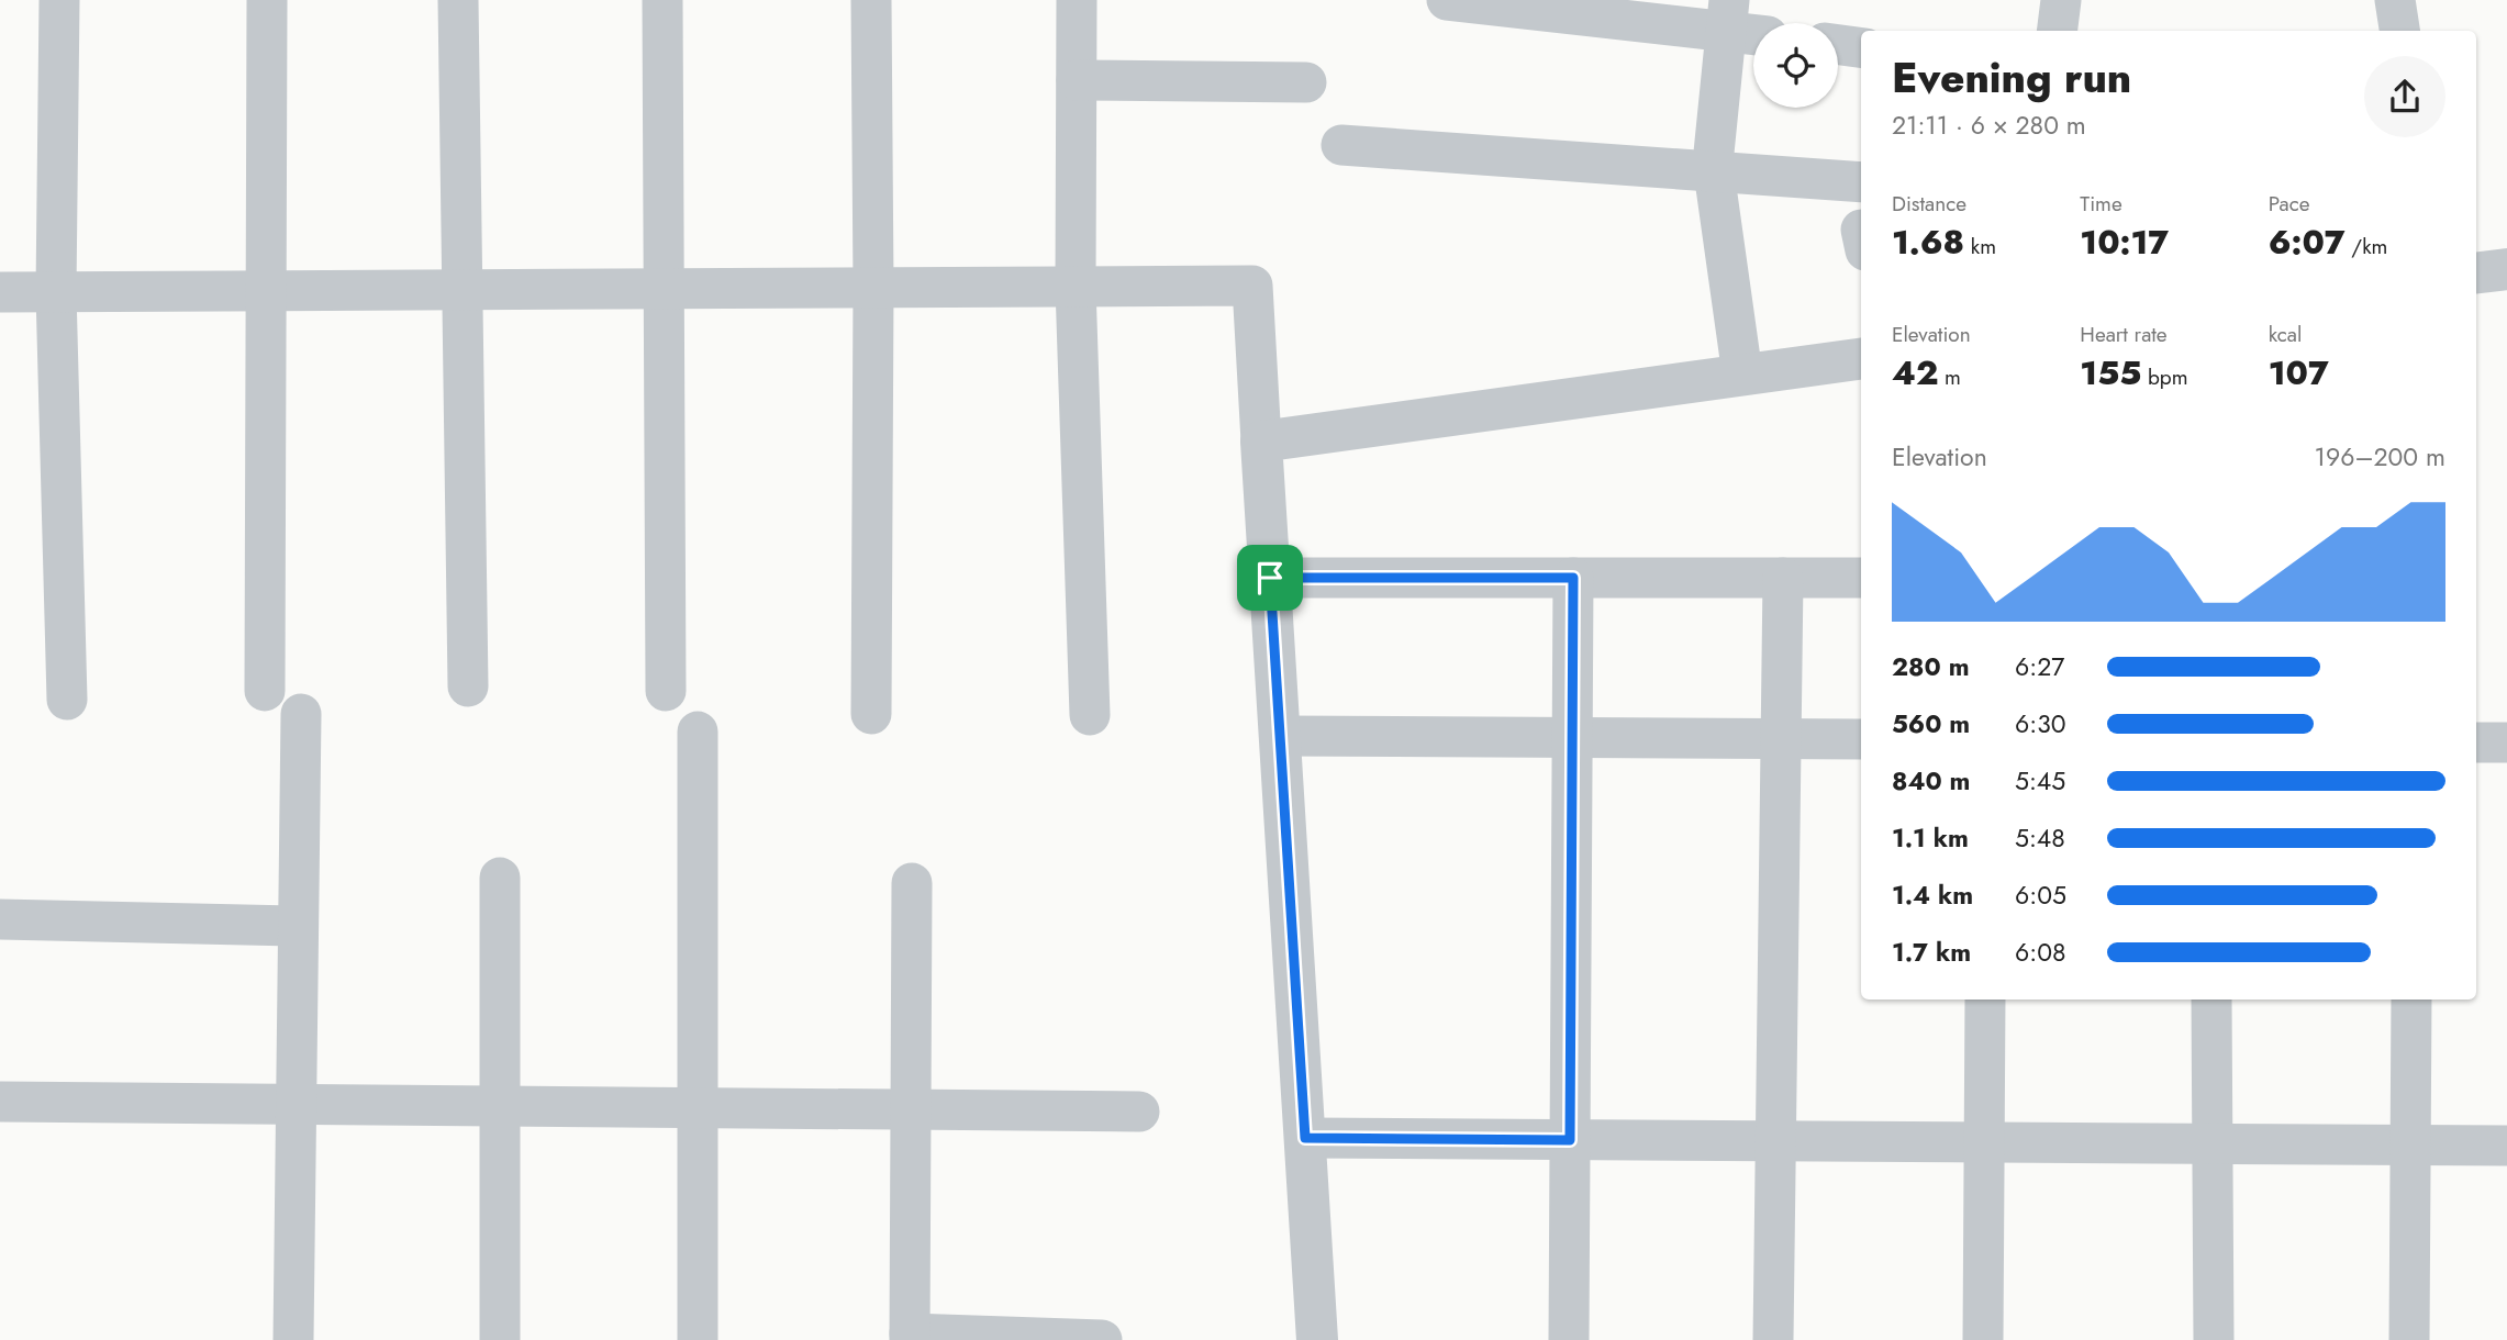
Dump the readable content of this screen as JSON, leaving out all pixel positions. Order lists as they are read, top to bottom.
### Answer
{
  "page": {
    "heading": ["Evening run", "21:11 · 6 × 280 m"],
    "stats": [
      ["Distance", "1.68 km"],
      ["Time", "10:17"],
      ["Pace", "6:07 /km"],
      ["Elevation", "42 m"],
      ["Heart rate", "155 bpm"],
      ["kcal", "107"]
    ],
    "chart": ["Elevation", "196–200 m"],
    "list": [
      {
        "name": "280 m",
        "note": "6:27"
      },
      {
        "name": "560 m",
        "note": "6:30"
      },
      {
        "name": "840 m",
        "note": "5:45"
      },
      {
        "name": "1.1 km",
        "note": "5:48"
      },
      {
        "name": "1.4 km",
        "note": "6:05"
      },
      {
        "name": "1.7 km",
        "note": "6:08"
      }
    ]
  }
}
